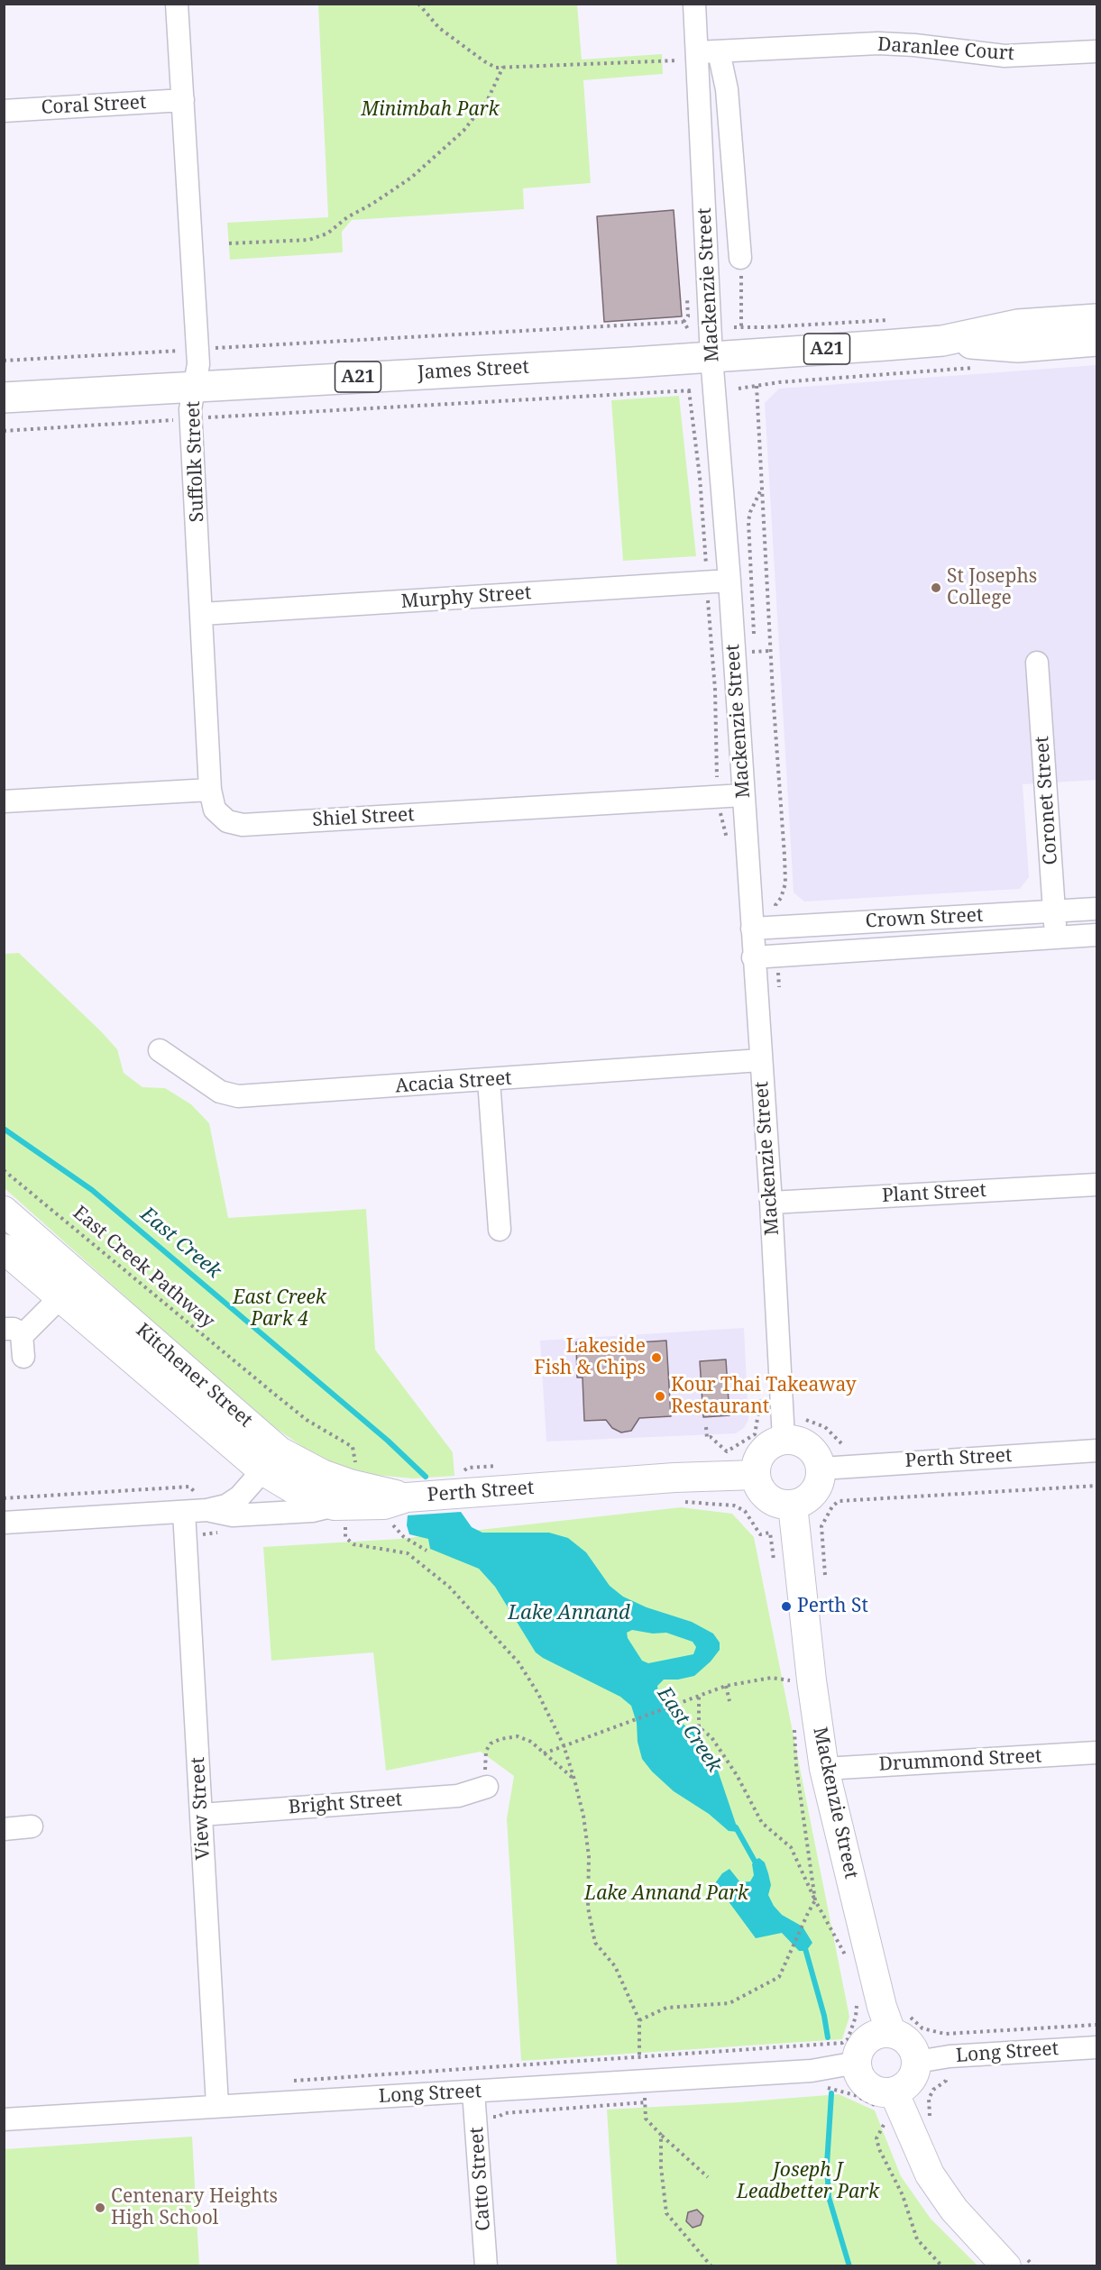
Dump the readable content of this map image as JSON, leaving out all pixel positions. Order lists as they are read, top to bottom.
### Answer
{
  "streets": {
    "highway": ["A21", "James Street"],
    "main road": ["Mackenzie Street", "Kitchener Street", "Perth Street"],
    "street": [
      "Daranlee Court",
      "Coral Street",
      "Suffolk Street",
      "Murphy Street",
      "Coronet Street",
      "Shiel Street",
      "Crown Street",
      "Acacia Street",
      "Plant Street",
      "Drummond Street",
      "Bright Street",
      "View Street",
      "Long Street",
      "Catto Street"
    ],
    "path": ["East Creek Pathway"]
  },
  "crossings": [
    ["Daranlee Court", "Mackenzie Street"],
    ["Coral Street", "Suffolk Street"],
    ["Mackenzie Street", "James Street"],
    ["Mackenzie Street", "Murphy Street"],
    ["Mackenzie Street", "Shiel Street"],
    ["Mackenzie Street", "Crown Street"],
    ["Mackenzie Street", "Acacia Street"],
    ["Mackenzie Street", "Plant Street"],
    ["Mackenzie Street", "Perth Street"],
    ["Mackenzie Street", "Drummond Street"],
    ["James Street", "Suffolk Street"],
    ["Suffolk Street", "Murphy Street"],
    ["Suffolk Street", "Shiel Street"],
    ["Coronet Street", "Crown Street"],
    ["East Creek Pathway", "Kitchener Street"],
    ["East Creek Pathway", "Perth Street"],
    ["Kitchener Street", "Perth Street"],
    ["Perth Street", "View Street"],
    ["Bright Street", "View Street"],
    ["View Street", "Long Street"],
    ["Long Street", "Catto Street"]
  ],
  "water": ["East Creek", "Lake Annand"],
  "parks": [
    "Minimbah Park",
    "East Creek Park 4",
    "Lake Annand Park",
    "Joseph J Leadbetter Park"
  ],
  "places": [
    "St Josephs College",
    "Lakeside Fish & Chips",
    "Kour Thai Takeaway Restaurant",
    "Perth St",
    "Centenary Heights High School"
  ]
}
